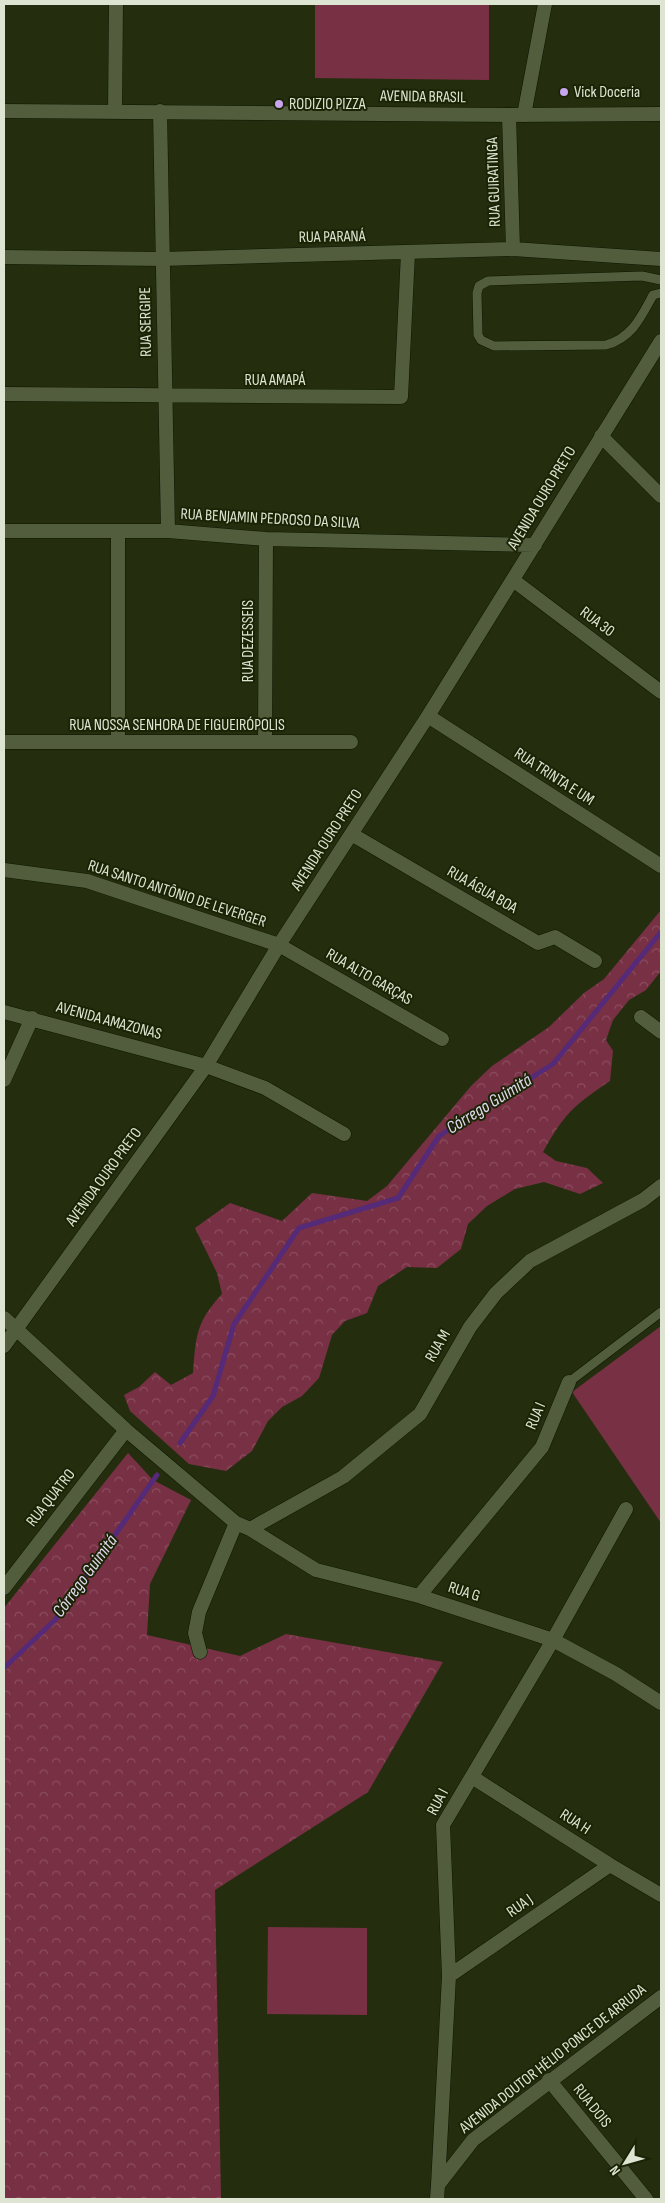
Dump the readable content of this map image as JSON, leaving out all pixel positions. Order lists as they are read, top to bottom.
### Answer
{
  "streets": {
    "street": [
      "AVENIDA BRASIL",
      "RUA GUIRATINGA",
      "RUA PARANÁ",
      "RUA SERGIPE",
      "RUA AMAPÁ",
      "AVENIDA OURO PRETO",
      "RUA BENJAMIN PEDROSO DA SILVA",
      "RUA 30",
      "RUA DEZESSEIS",
      "RUA NOSSA SENHORA DE FIGUEIRÓPOLIS",
      "RUA TRINTA E UM",
      "RUA ÁGUA BOA",
      "RUA SANTO ANTÔNIO DE LEVERGER",
      "RUA ALTO GARÇAS",
      "AVENIDA AMAZONAS",
      "RUA M",
      "RUA I",
      "RUA QUATRO",
      "RUA G",
      "RUA H",
      "RUA J",
      "AVENIDA DOUTOR HÉLIO PONCE DE ARRUDA",
      "RUA DOIS"
    ]
  },
  "crossings": [
    ["AVENIDA BRASIL", "RUA GUIRATINGA"],
    ["AVENIDA BRASIL", "RUA SERGIPE"],
    ["RUA GUIRATINGA", "RUA PARANÁ"],
    ["RUA PARANÁ", "RUA SERGIPE"],
    ["RUA PARANÁ", "RUA AMAPÁ"],
    ["RUA SERGIPE", "RUA AMAPÁ"],
    ["RUA SERGIPE", "RUA BENJAMIN PEDROSO DA SILVA"],
    ["AVENIDA OURO PRETO", "RUA BENJAMIN PEDROSO DA SILVA"],
    ["AVENIDA OURO PRETO", "RUA 30"],
    ["AVENIDA OURO PRETO", "RUA TRINTA E UM"],
    ["AVENIDA OURO PRETO", "RUA ÁGUA BOA"],
    ["AVENIDA OURO PRETO", "RUA SANTO ANTÔNIO DE LEVERGER"],
    ["AVENIDA OURO PRETO", "RUA ALTO GARÇAS"],
    ["AVENIDA OURO PRETO", "AVENIDA AMAZONAS"],
    ["RUA BENJAMIN PEDROSO DA SILVA", "RUA DEZESSEIS"],
    ["RUA DEZESSEIS", "RUA NOSSA SENHORA DE FIGUEIRÓPOLIS"],
    ["RUA SANTO ANTÔNIO DE LEVERGER", "RUA ALTO GARÇAS"],
    ["RUA M", "RUA G"],
    ["RUA I", "RUA G"],
    ["RUA I", "RUA H"],
    ["RUA I", "RUA J"],
    ["RUA I", "AVENIDA DOUTOR HÉLIO PONCE DE ARRUDA"],
    ["RUA H", "RUA J"],
    ["AVENIDA DOUTOR HÉLIO PONCE DE ARRUDA", "RUA DOIS"]
  ],
  "water": ["Córrego Guimitá"],
  "places": ["Vick Doceria", "RODIZIO PIZZA"],
  "north": "bottom left"
}
